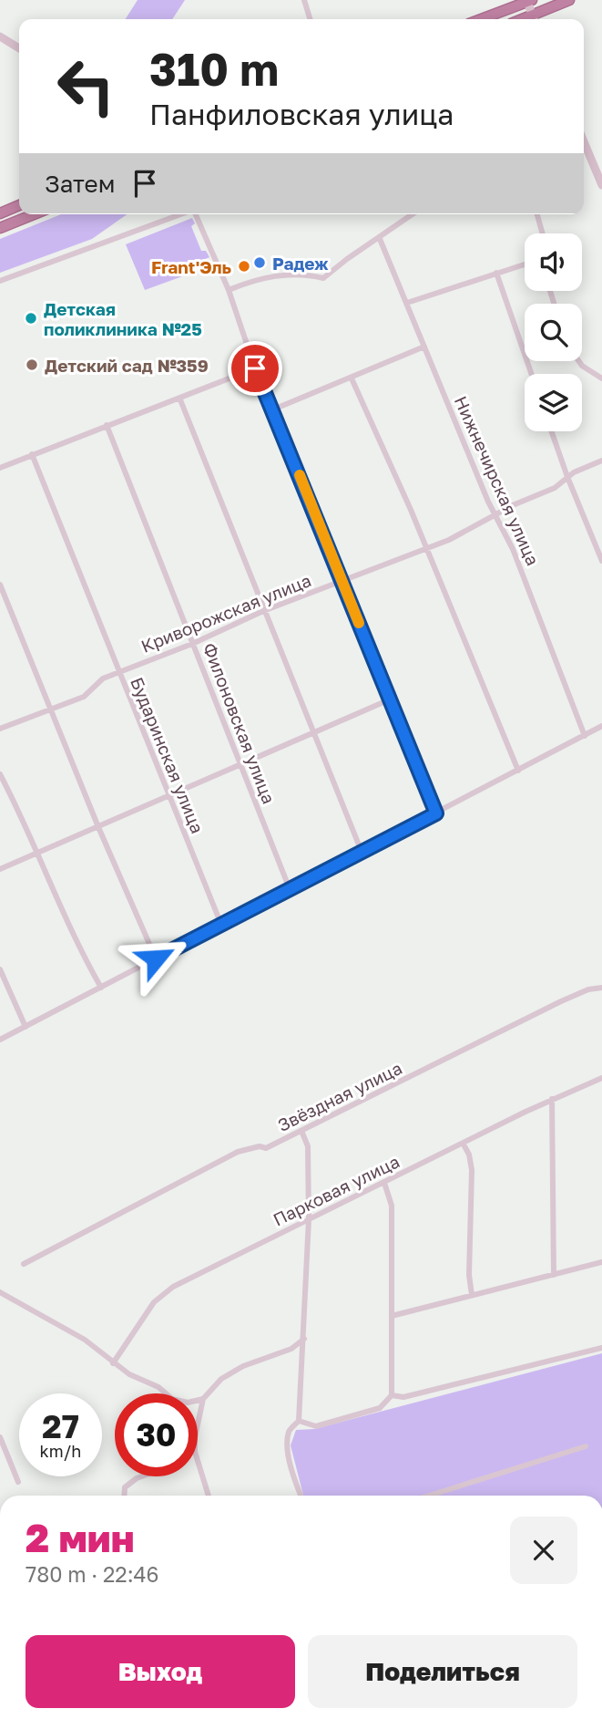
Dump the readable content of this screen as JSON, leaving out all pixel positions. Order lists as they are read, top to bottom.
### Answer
{
  "streets": {
    "street": [
      "Нижнечирская улица",
      "Криворожская улица",
      "Филоновская улица",
      "Бударинская улица",
      "Звёздная улица",
      "Парковая улица"
    ]
  },
  "crossings": [
    ["Нижнечирская улица", "Криворожская улица"],
    ["Криворожская улица", "Филоновская улица"],
    ["Криворожская улица", "Бударинская улица"]
  ],
  "places": [
    "Радеж",
    "Frant'Эль",
    "Детская поликлиника №25",
    "Детский сад №359"
  ],
  "page": {
    "turn": ["310 m", "Панфиловская улица"],
    "then": "Затем",
    "speed": "27 km/h",
    "limit": "30",
    "heading": ["2 мин", "780 m · 22:46"],
    "buttons": ["Выход", "Поделиться"]
  }
}
